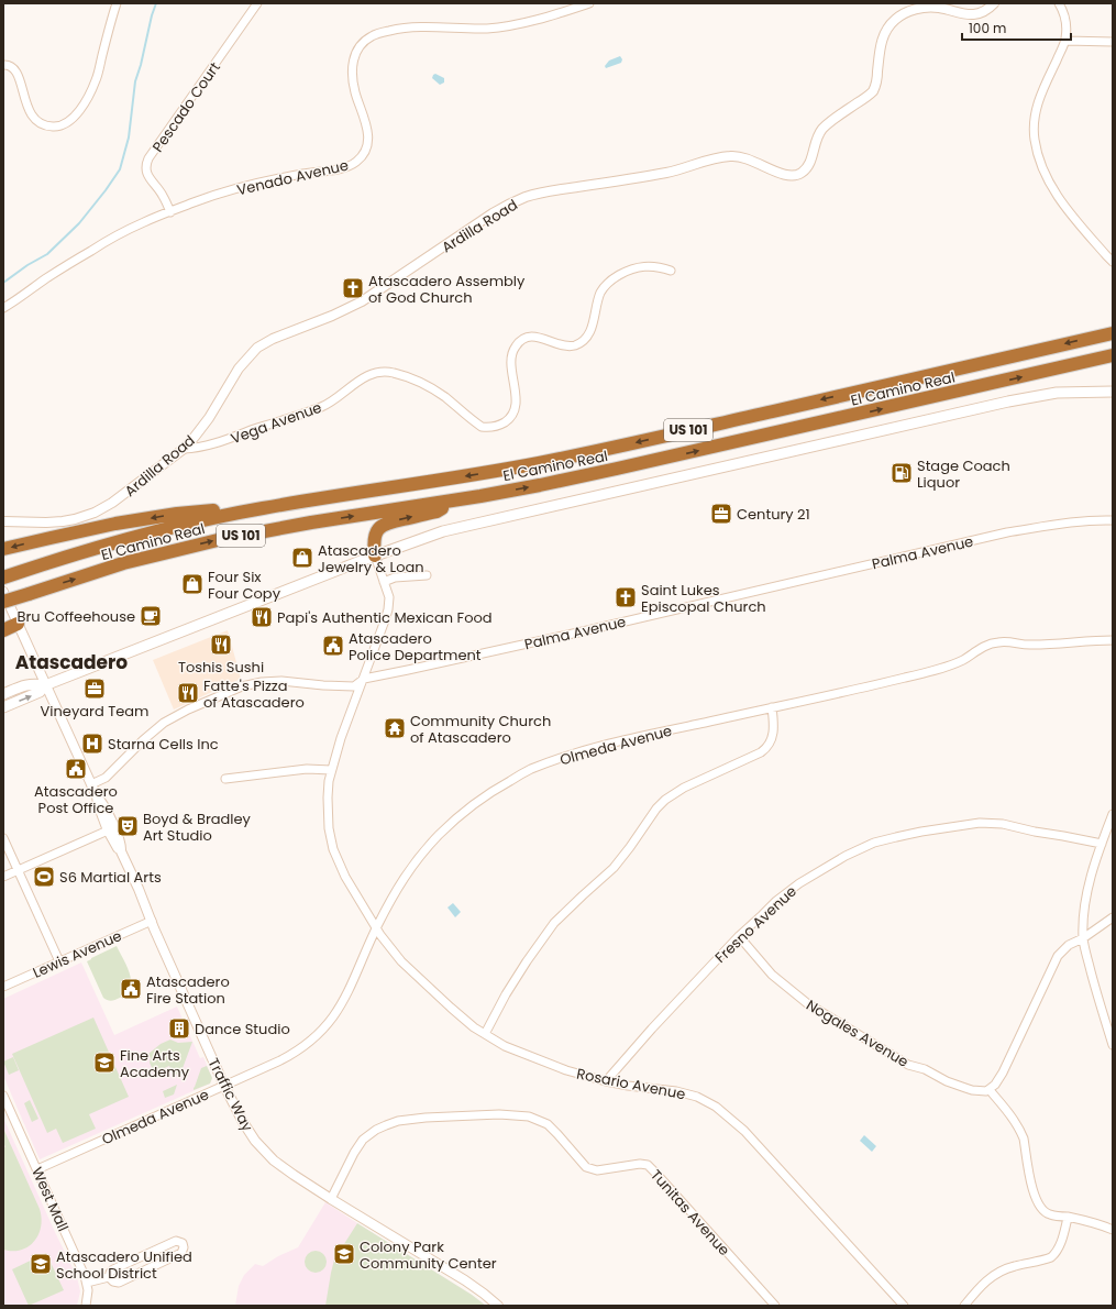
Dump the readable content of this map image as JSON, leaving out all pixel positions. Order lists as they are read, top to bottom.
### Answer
{
  "streets": {
    "highway": ["El Camino Real", "US 101"],
    "street": [
      "Pescado Court",
      "Venado Avenue",
      "Ardilla Road",
      "Vega Avenue",
      "Palma Avenue",
      "Olmeda Avenue",
      "Fresno Avenue",
      "Lewis Avenue",
      "Nogales Avenue",
      "Rosario Avenue",
      "Traffic Way",
      "West Mall",
      "Tunitas Avenue"
    ]
  },
  "crossings": [
    ["Pescado Court", "Venado Avenue"],
    ["Ardilla Road", "Vega Avenue"],
    ["Palma Avenue", "Rosario Avenue"],
    ["Palma Avenue", "Traffic Way"],
    ["Olmeda Avenue", "Rosario Avenue"],
    ["Olmeda Avenue", "Traffic Way"],
    ["Olmeda Avenue", "West Mall"],
    ["Fresno Avenue", "Nogales Avenue"],
    ["Fresno Avenue", "Rosario Avenue"],
    ["Lewis Avenue", "Traffic Way"],
    ["Traffic Way", "Tunitas Avenue"]
  ],
  "districts": ["Atascadero"],
  "places": {
    "church": ["Atascadero Assembly of God Church", "Saint Lukes Episcopal Church"],
    "fuel station": ["Stage Coach Liquor"],
    "office": ["Century 21", "Vineyard Team"],
    "shop": ["Atascadero Jewelry & Loan", "Four Six Four Copy"],
    "cafe": ["Bru Coffeehouse"],
    "restaurant": ["Papi's Authentic Mexican Food", "Toshis Sushi", "Fatte's Pizza of Atascadero"],
    "public building": ["Atascadero Police Department", "Atascadero Post Office", "Atascadero Fire Station"],
    "temple": ["Community Church of Atascadero"],
    "hospital": ["Starna Cells Inc"],
    "theatre": ["Boyd & Bradley Art Studio"],
    "sports": ["S6 Martial Arts"],
    "building": ["Dance Studio"],
    "school or university": ["Fine Arts Academy", "Colony Park Community Center", "Atascadero Unified School District"]
  },
  "scale_bar": "100 m"
}
